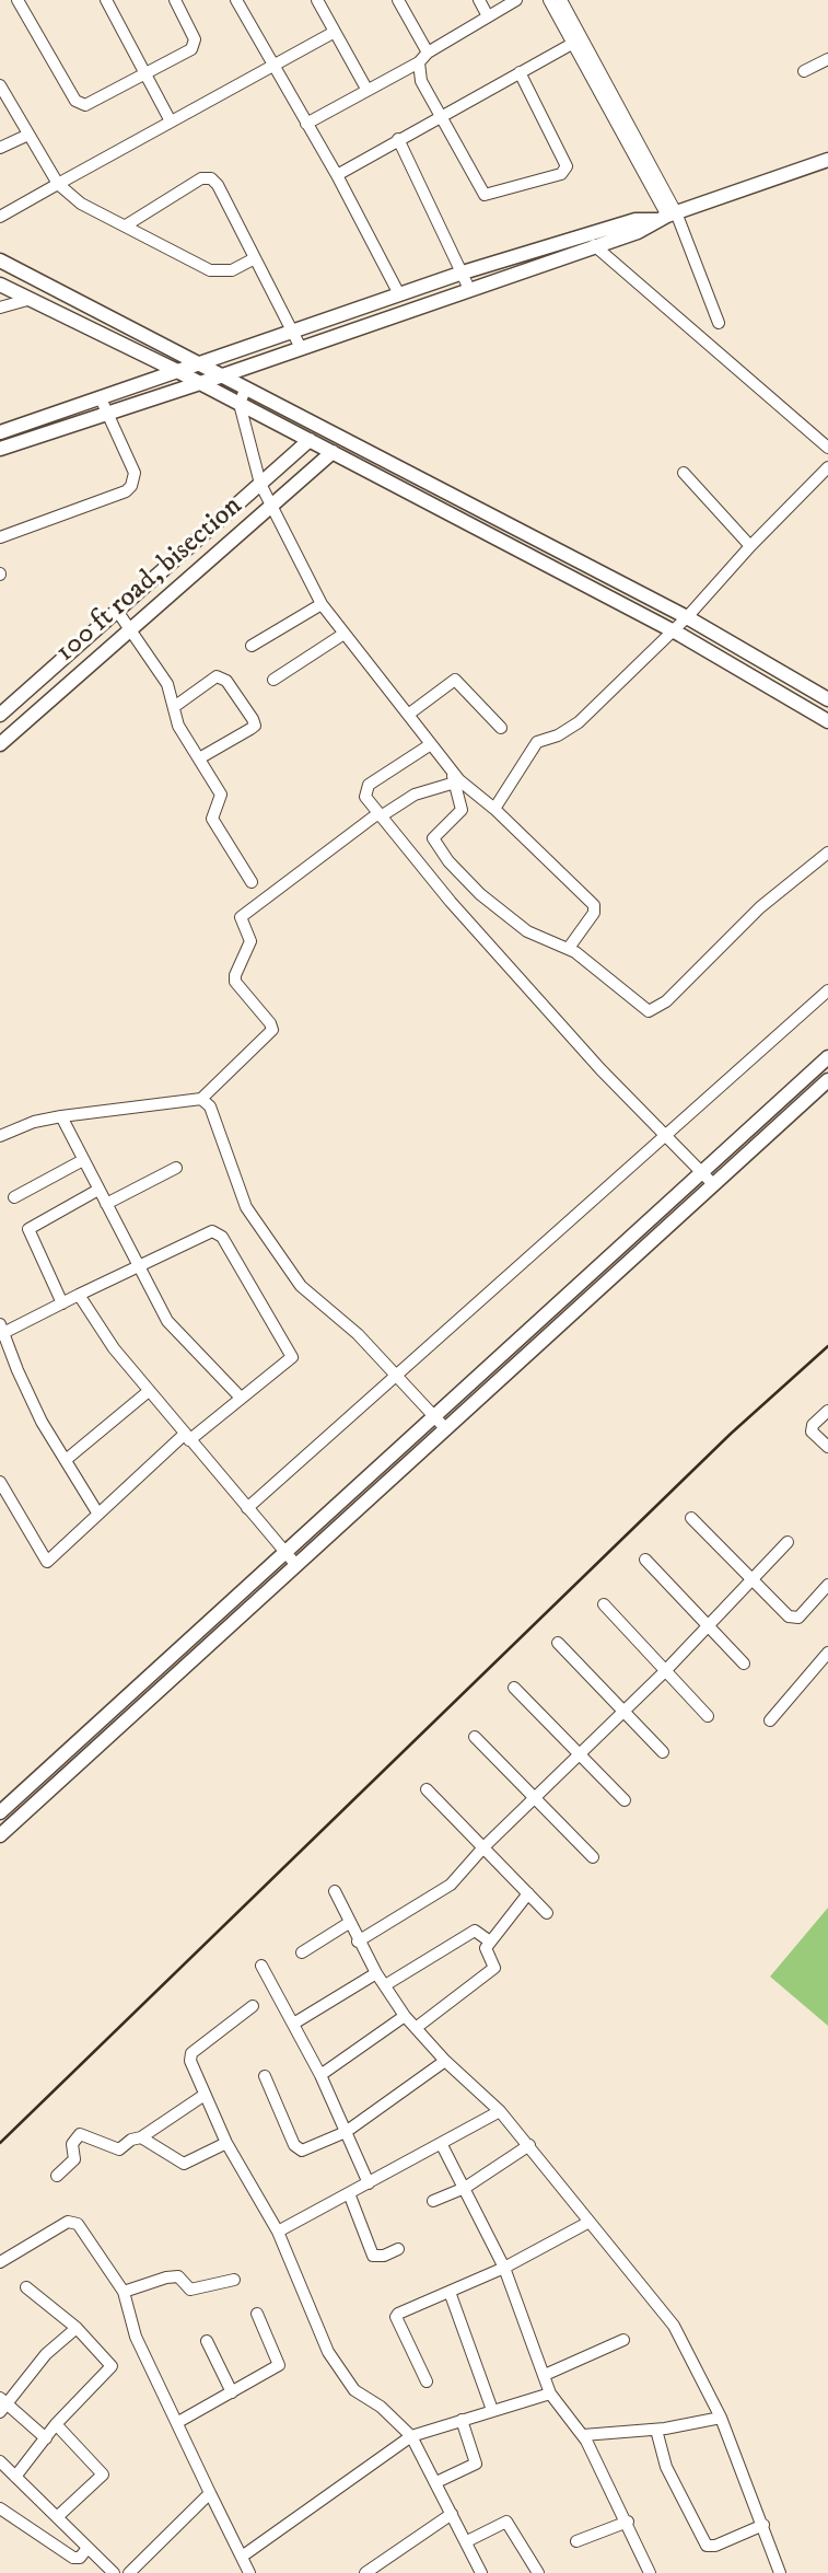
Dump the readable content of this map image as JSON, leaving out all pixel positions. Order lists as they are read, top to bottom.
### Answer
{
  "streets": {
    "street": ["100 ft road, bisection"]
  }
}
